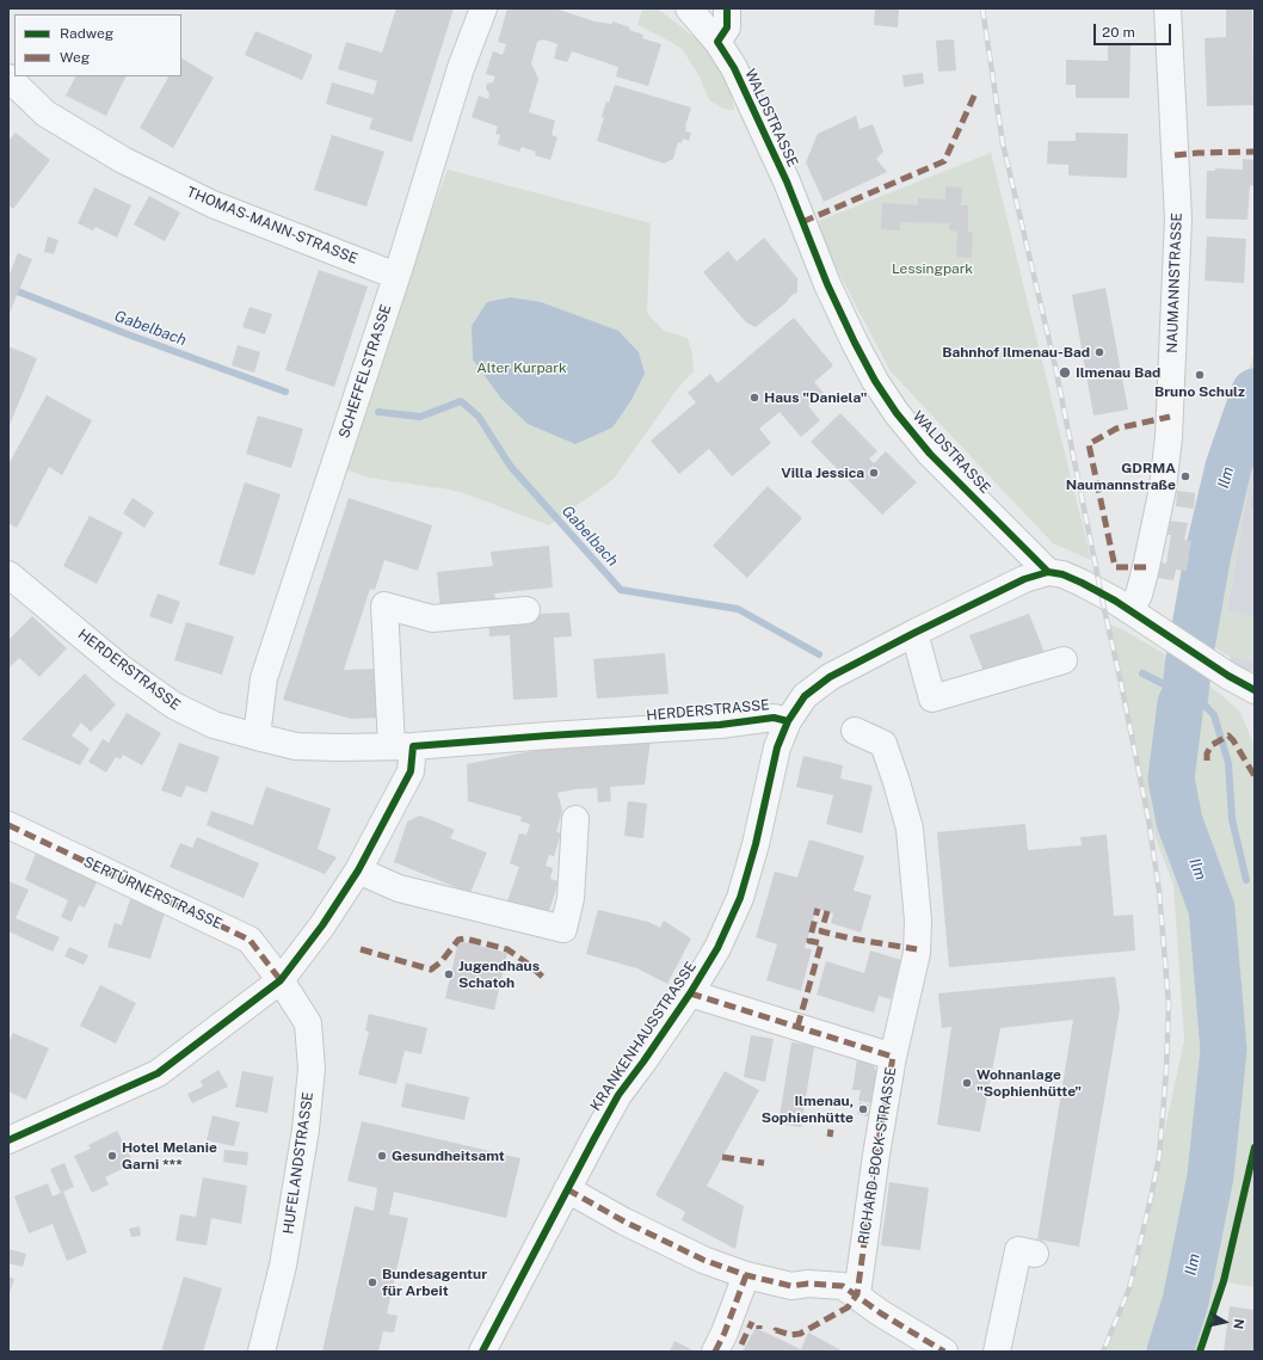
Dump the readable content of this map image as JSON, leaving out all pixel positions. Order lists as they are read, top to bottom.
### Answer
{
  "streets": {
    "street": [
      "WALDSTRASSE",
      "THOMAS-MANN-STRASSE",
      "NAUMANNSTRASSE",
      "SCHEFFELSTRASSE",
      "HERDERSTRASSE",
      "SERTÜRNERSTRASSE",
      "KRANKENHAUSSTRASSE",
      "RICHARD-BOCK-STRASSE",
      "HUFELANDSTRASSE"
    ]
  },
  "crossings": [
    ["WALDSTRASSE", "NAUMANNSTRASSE"],
    ["WALDSTRASSE", "HERDERSTRASSE"],
    ["THOMAS-MANN-STRASSE", "SCHEFFELSTRASSE"],
    ["SCHEFFELSTRASSE", "HERDERSTRASSE"],
    ["HERDERSTRASSE", "KRANKENHAUSSTRASSE"],
    ["SERTÜRNERSTRASSE", "HUFELANDSTRASSE"],
    ["KRANKENHAUSSTRASSE", "RICHARD-BOCK-STRASSE"]
  ],
  "water": ["Gabelbach", "Ilm"],
  "parks": ["Lessingpark", "Alter Kurpark"],
  "places": [
    "Bahnhof Ilmenau-Bad",
    "Ilmenau Bad",
    "Bruno Schulz",
    "Haus \"Daniela\"",
    "Villa Jessica",
    "GDRMA Naumannstraße",
    "Jugendhaus Schatoh",
    "Wohnanlage \"Sophienhütte\"",
    "Ilmenau, Sophienhütte",
    "Hotel Melanie Garni ***",
    "Gesundheitsamt",
    "Bundesagentur für Arbeit"
  ],
  "legend": ["Radweg", "Weg"],
  "scale_bar": "20 m",
  "north": "right"
}
